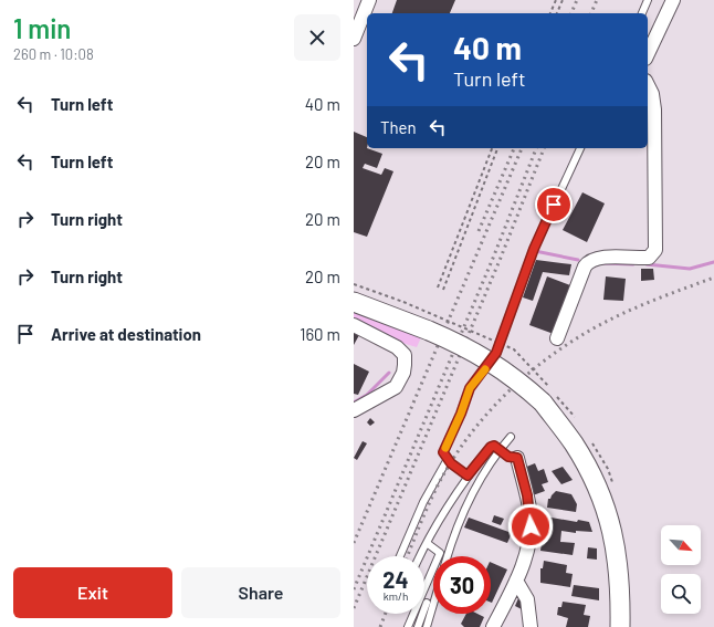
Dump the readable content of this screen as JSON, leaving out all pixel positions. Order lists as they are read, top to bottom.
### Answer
{
  "north": "bottom right",
  "page": {
    "heading": ["1 min", "260 m · 10:08"],
    "turn": ["40 m", "Turn left"],
    "list": [
      {
        "name": "Turn left",
        "value": "40 m"
      },
      {
        "name": "Turn left",
        "value": "20 m"
      },
      {
        "name": "Turn right",
        "value": "20 m"
      },
      {
        "name": "Turn right",
        "value": "20 m"
      },
      {
        "name": "Arrive at destination",
        "value": "160 m"
      }
    ],
    "then": "Then",
    "speed": "24 km/h",
    "limit": "30",
    "buttons": ["Exit", "Share"]
  }
}
